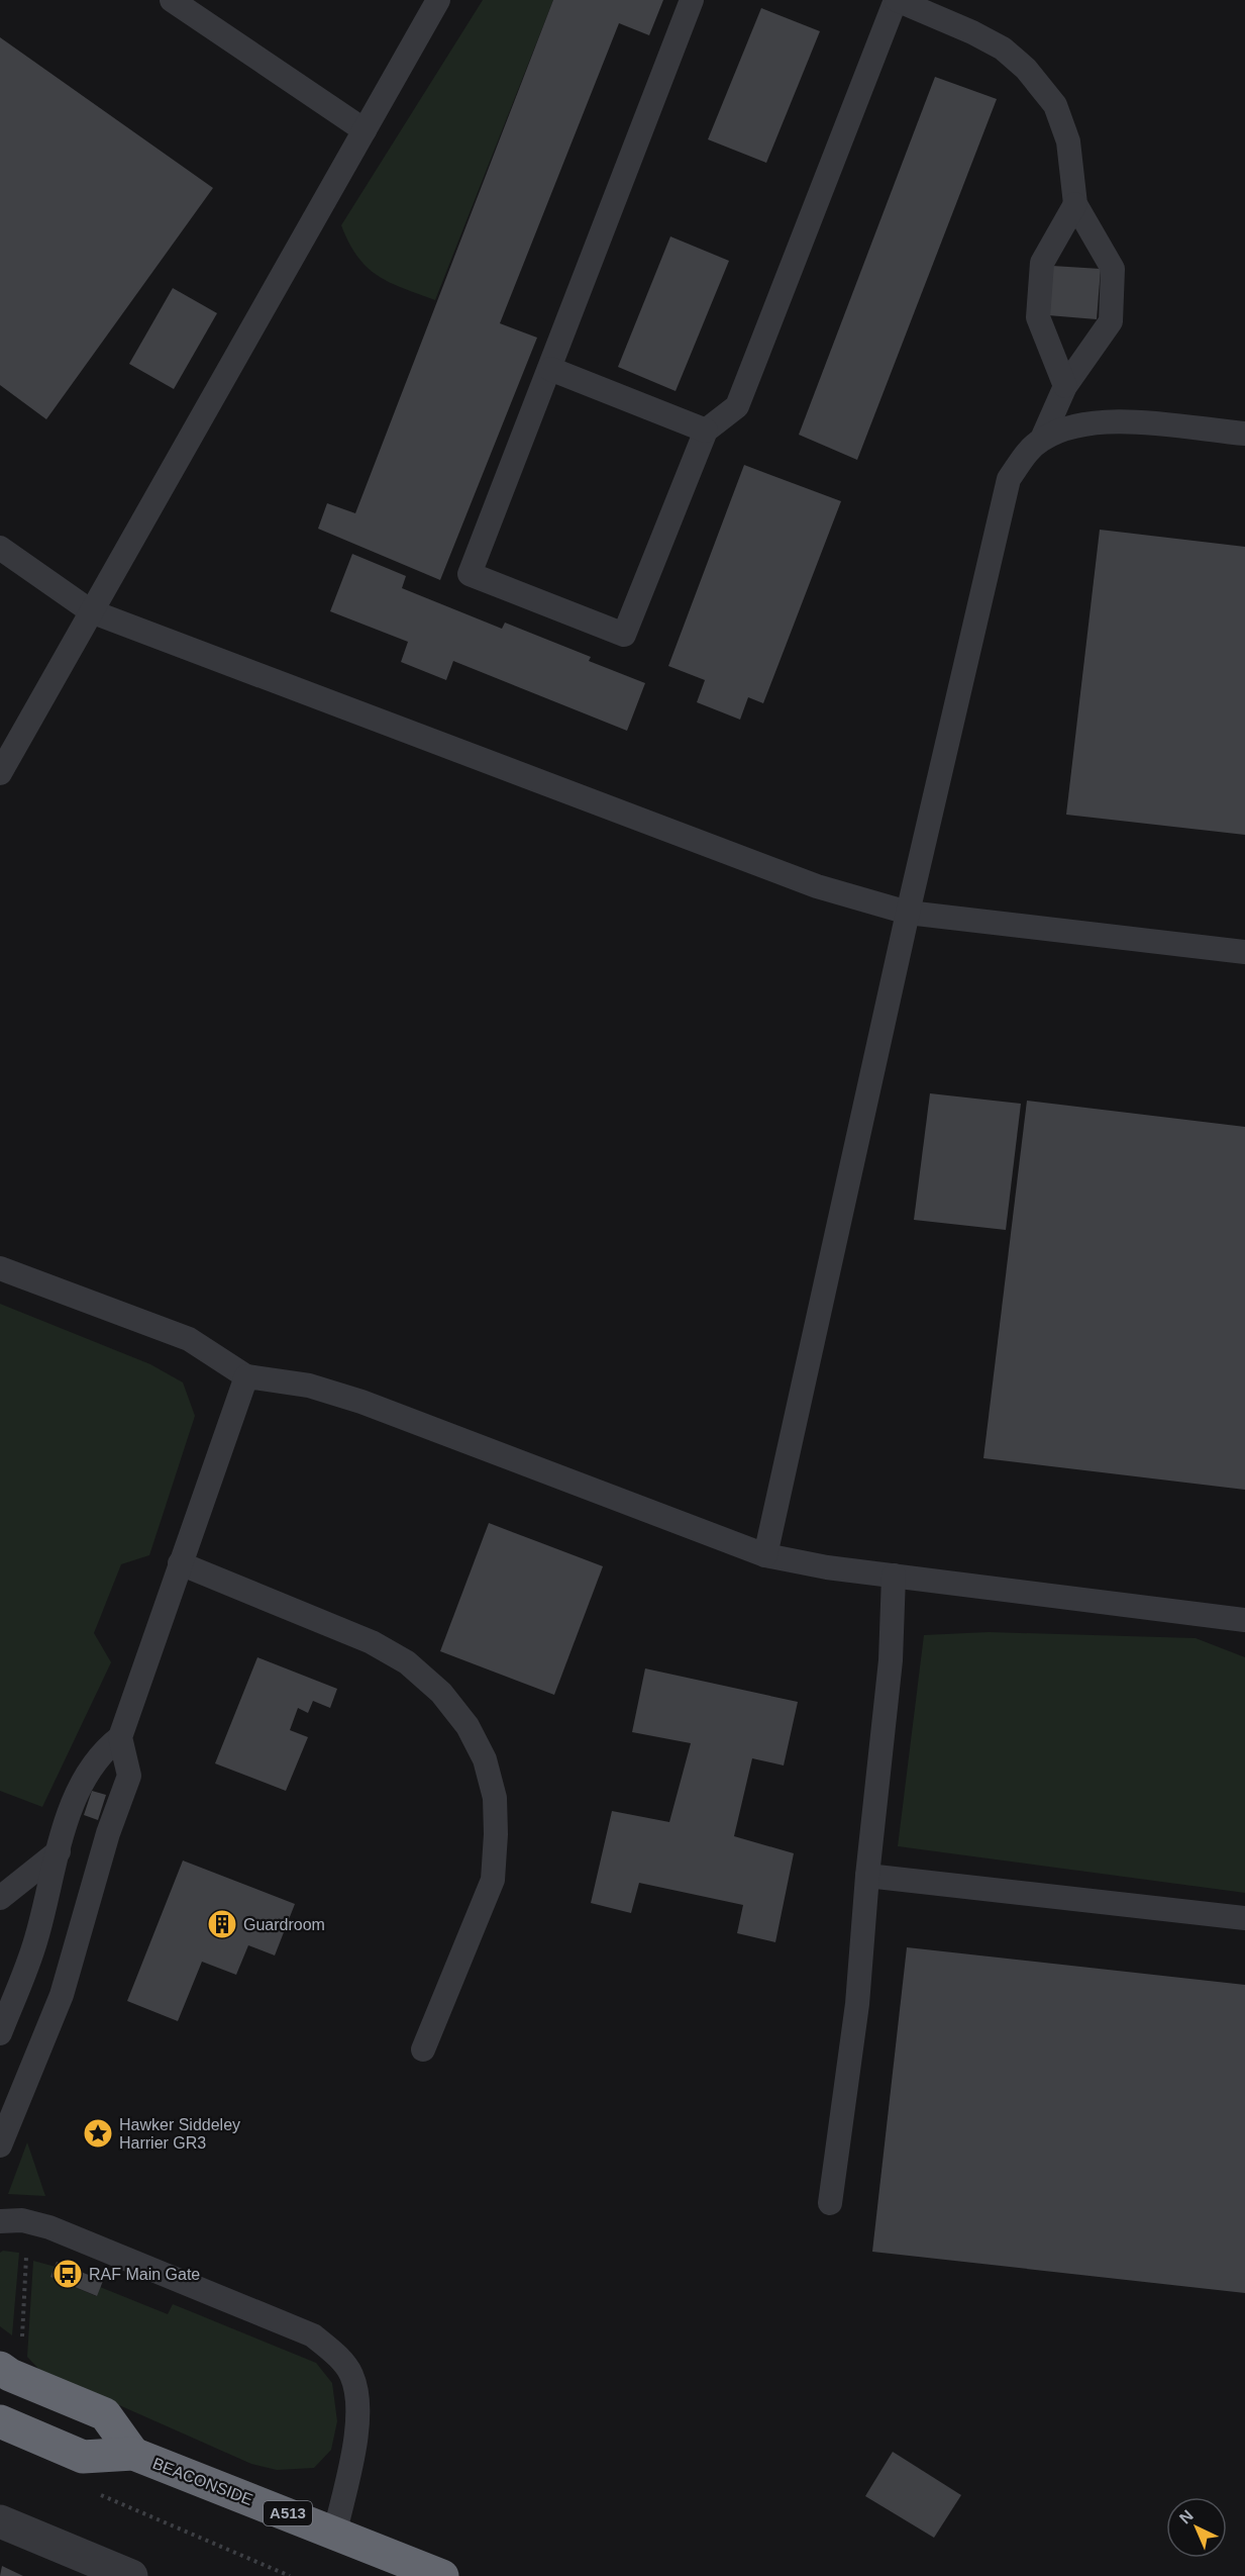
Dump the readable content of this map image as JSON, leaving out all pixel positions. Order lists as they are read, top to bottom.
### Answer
{
  "streets": {
    "highway": ["BEACONSIDE", "A513"]
  },
  "places": {
    "building": ["Guardroom"],
    "place": ["Hawker Siddeley Harrier GR3"],
    "bus stop": ["RAF Main Gate"]
  },
  "north": "top left"
}
